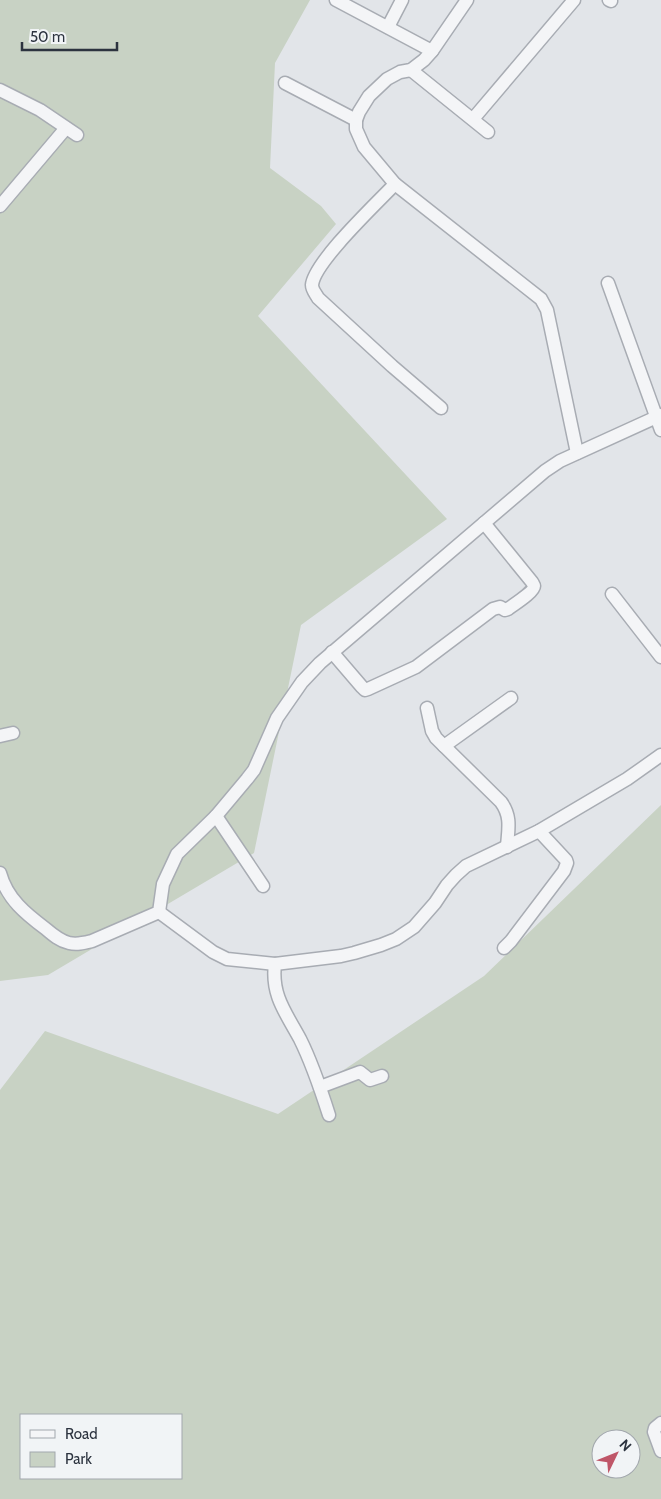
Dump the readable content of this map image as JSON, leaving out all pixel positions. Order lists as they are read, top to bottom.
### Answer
{
  "legend": ["Road", "Park"],
  "scale_bar": "50 m",
  "north": "top right"
}
